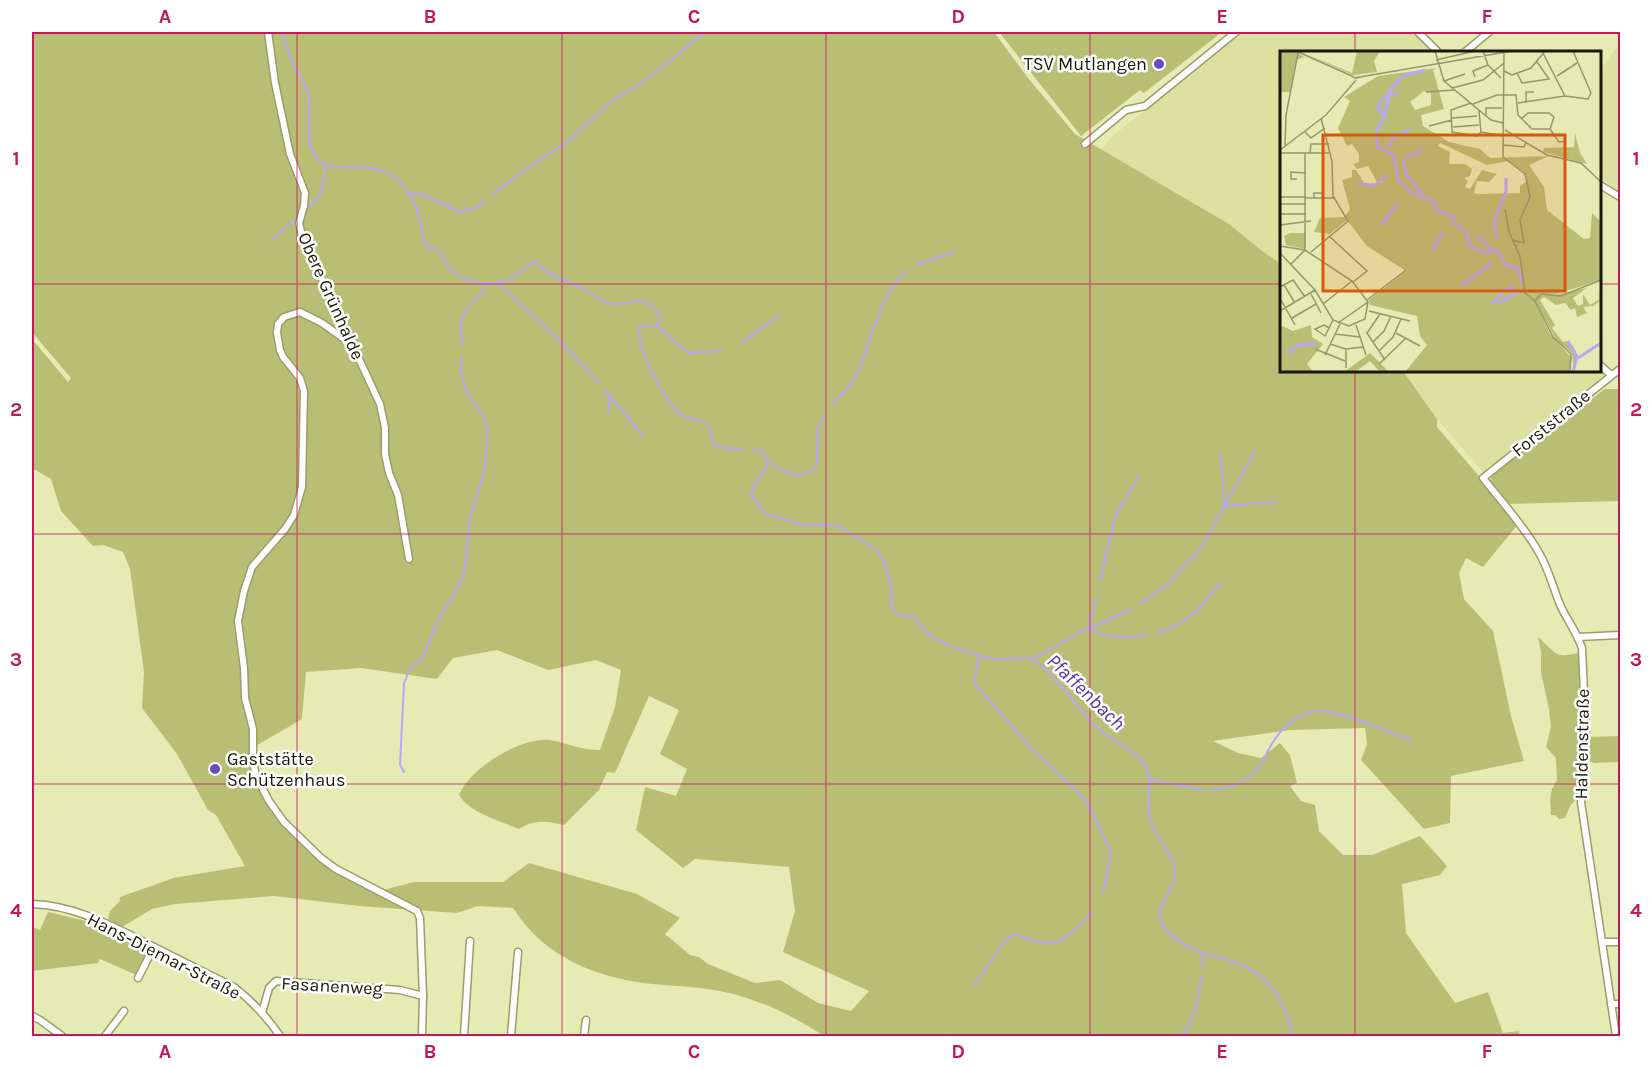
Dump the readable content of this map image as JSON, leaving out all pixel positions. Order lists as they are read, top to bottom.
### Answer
{
  "streets": {
    "street": [
      "Obere Grünhalde",
      "Forststraße",
      "Haldenstraße",
      "Hans-Diemar-Straße",
      "Fasanenweg"
    ]
  },
  "crossings": [
    ["Forststraße", "Haldenstraße"],
    ["Hans-Diemar-Straße", "Fasanenweg"]
  ],
  "water": ["Pfaffenbach"],
  "places": ["TSV Mutlangen", "Gaststätte Schützenhaus"],
  "grid": {
    "columns": [
      "A",
      "B",
      "C",
      "D",
      "E",
      "F"
    ],
    "rows": [
      "1",
      "2",
      "3",
      "4"
    ]
  }
}
